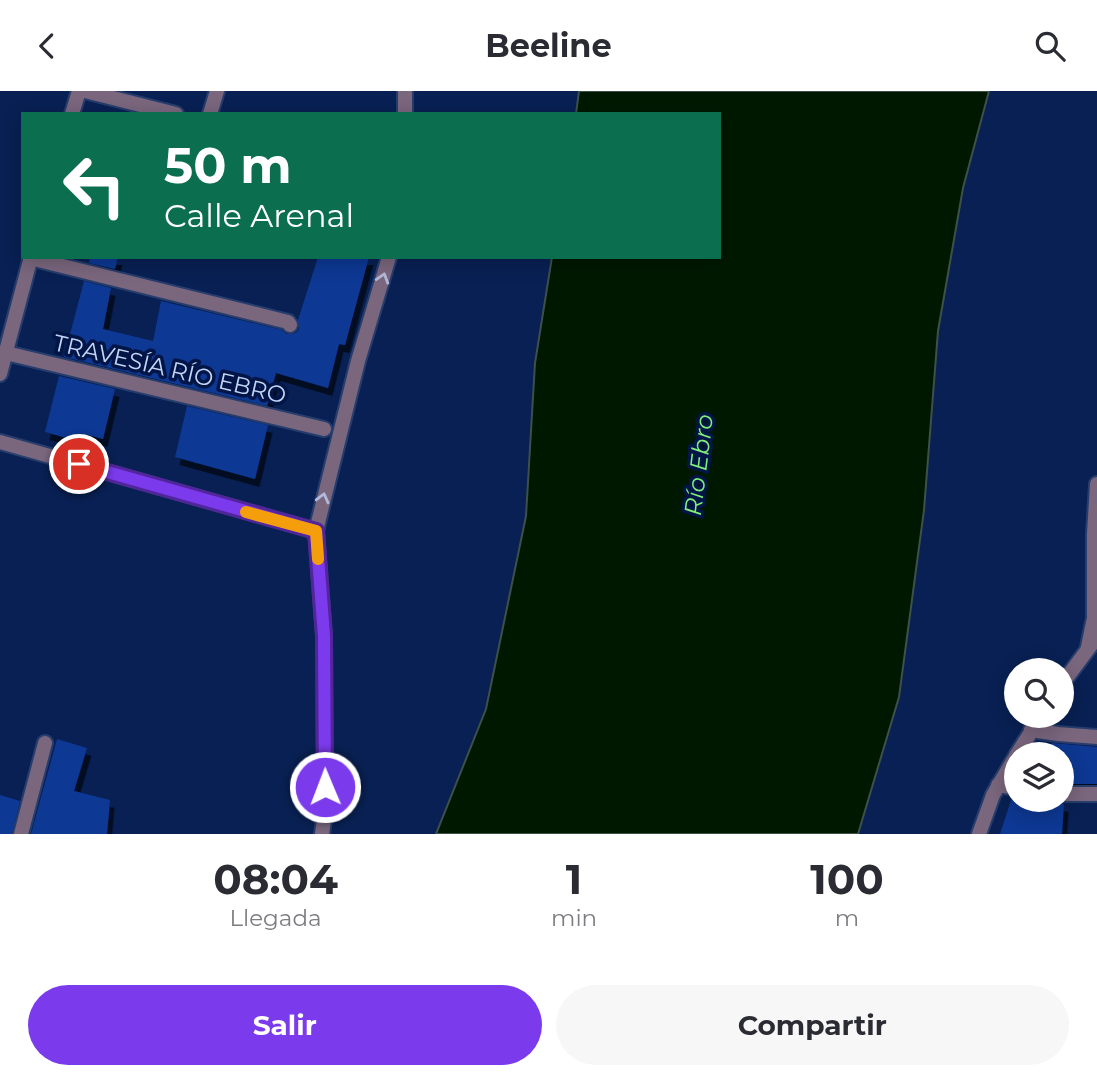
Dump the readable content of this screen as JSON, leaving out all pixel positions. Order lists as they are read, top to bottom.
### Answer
{
  "streets": {
    "street": ["TRAVESÍA RÍO EBRO"]
  },
  "water": ["Río Ebro"],
  "page": {
    "header": "Beeline",
    "turn": ["50 m", "Calle Arenal"],
    "eta": [
      "08:04",
      "Llegada",
      "1",
      "min",
      "100",
      "m"
    ],
    "buttons": ["Salir", "Compartir"]
  }
}
